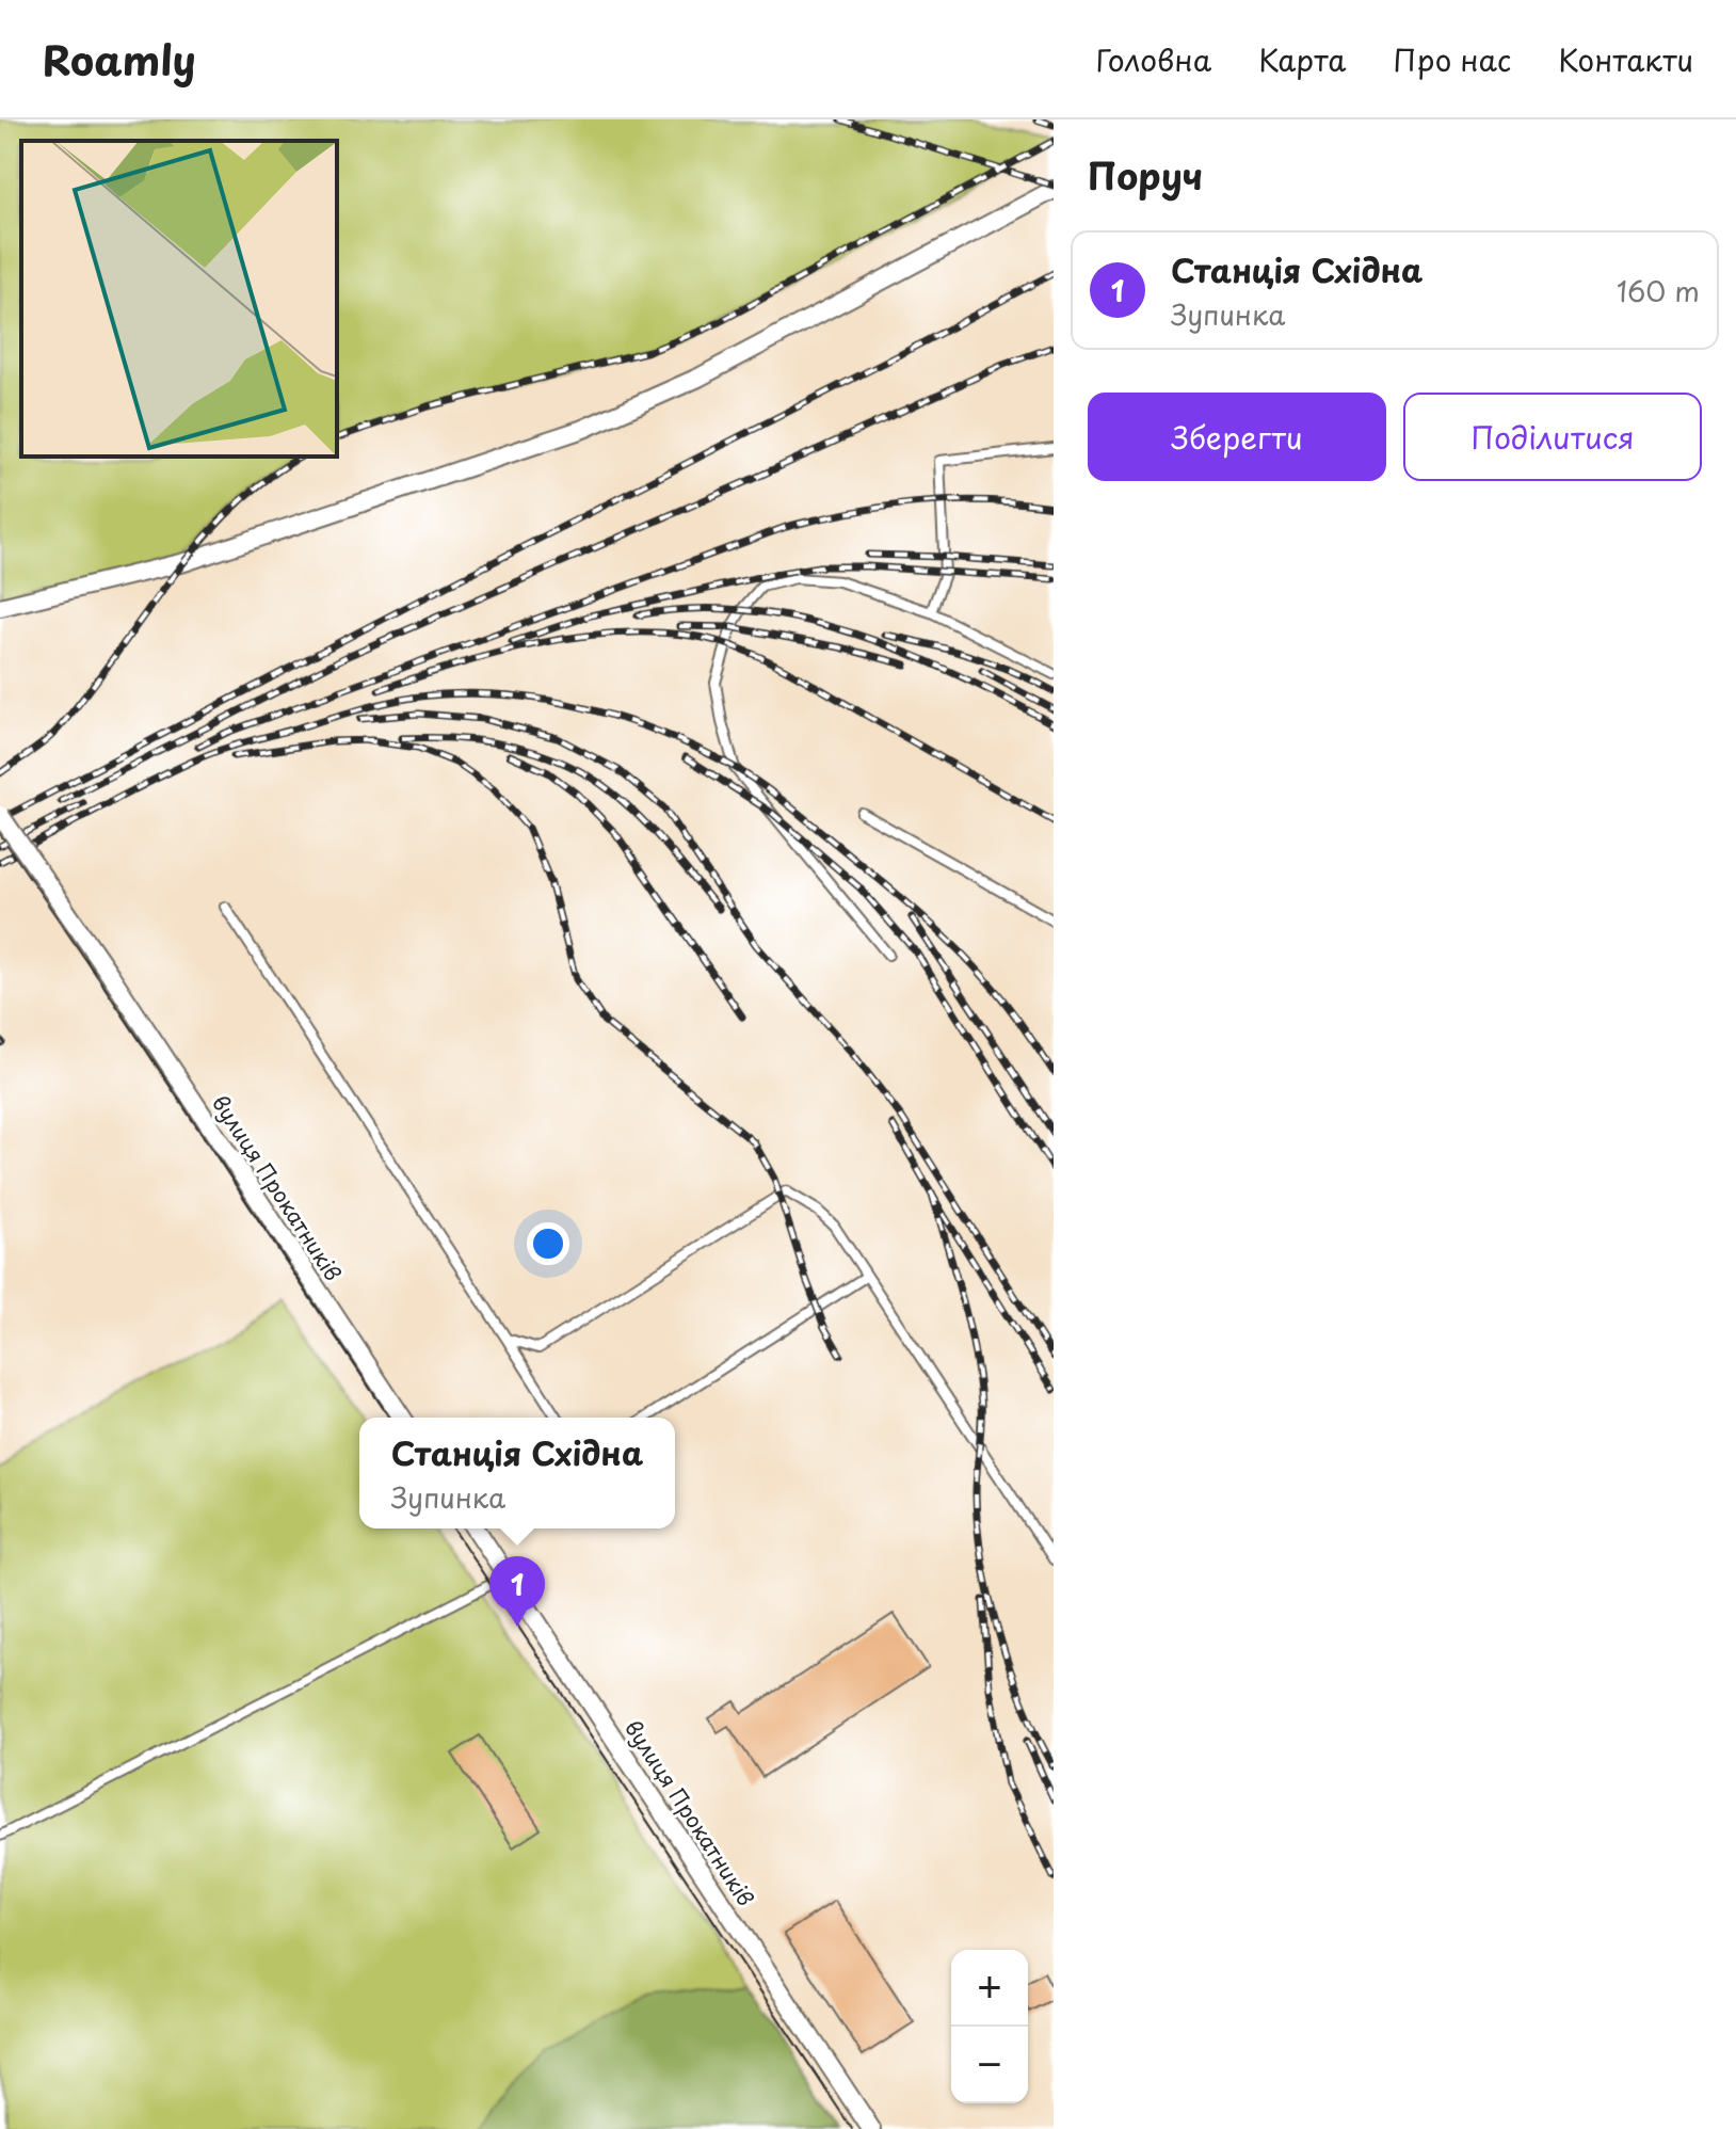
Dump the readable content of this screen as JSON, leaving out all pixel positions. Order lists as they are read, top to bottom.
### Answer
{
  "streets": {
    "street": ["вулиця Прокатників"]
  },
  "page": {
    "header": "Roamly",
    "nav": [
      "Головна",
      "Карта",
      "Про нас",
      "Контакти"
    ],
    "heading": "Поруч",
    "list": [
      {
        "mark": "1",
        "name": "Станція Східна",
        "note": "Зупинка",
        "value": "160 m"
      }
    ],
    "buttons": ["Зберегти", "Поділитися"],
    "popup": ["Станція Східна", "Зупинка"],
    "pins": "1",
    "map_buttons": ["+", "−"]
  }
}
